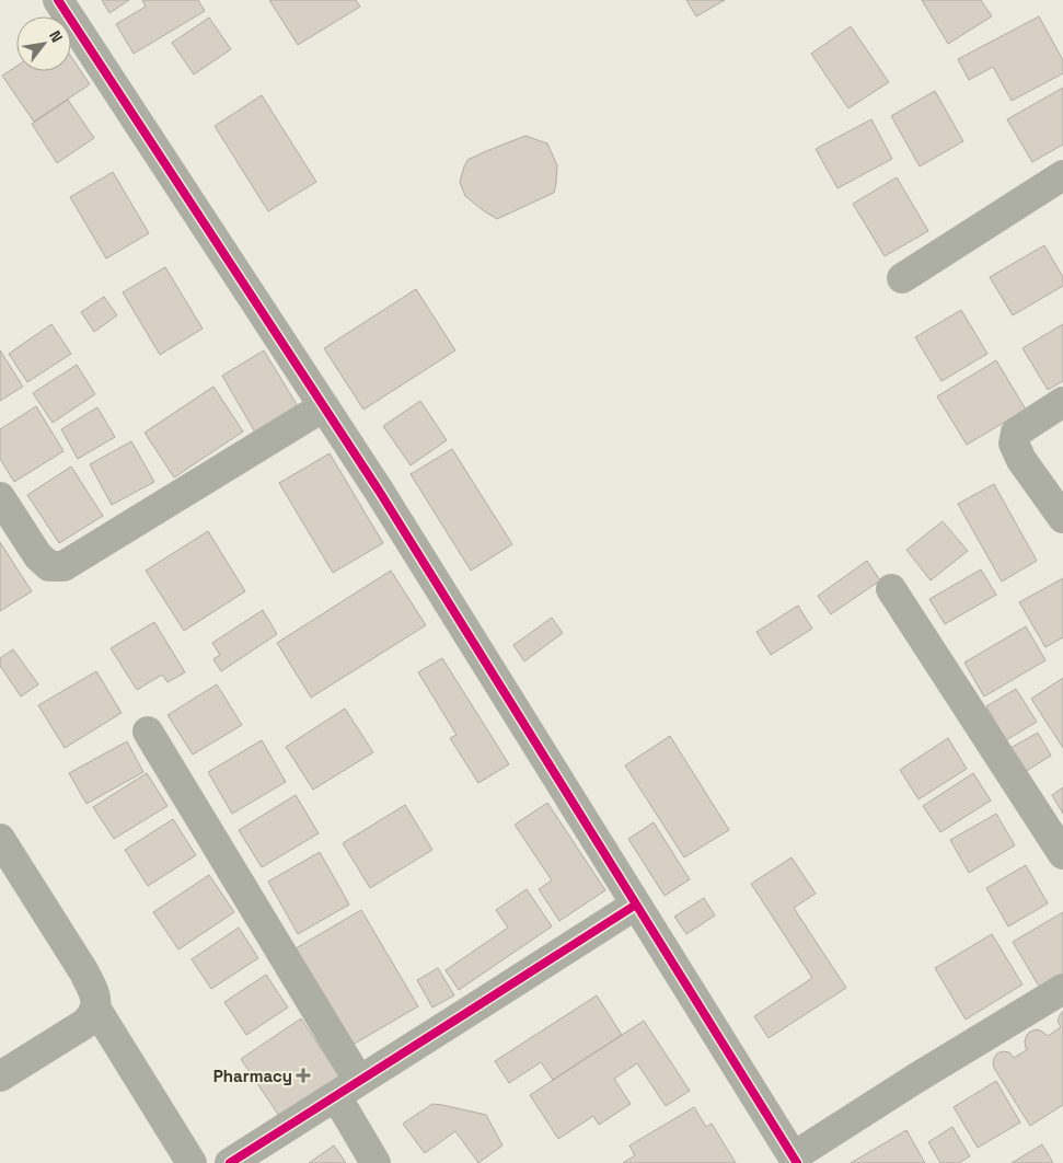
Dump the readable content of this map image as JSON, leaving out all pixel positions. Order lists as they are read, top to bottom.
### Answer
{
  "places": {
    "health": ["Pharmacy"]
  },
  "north": "top right"
}
